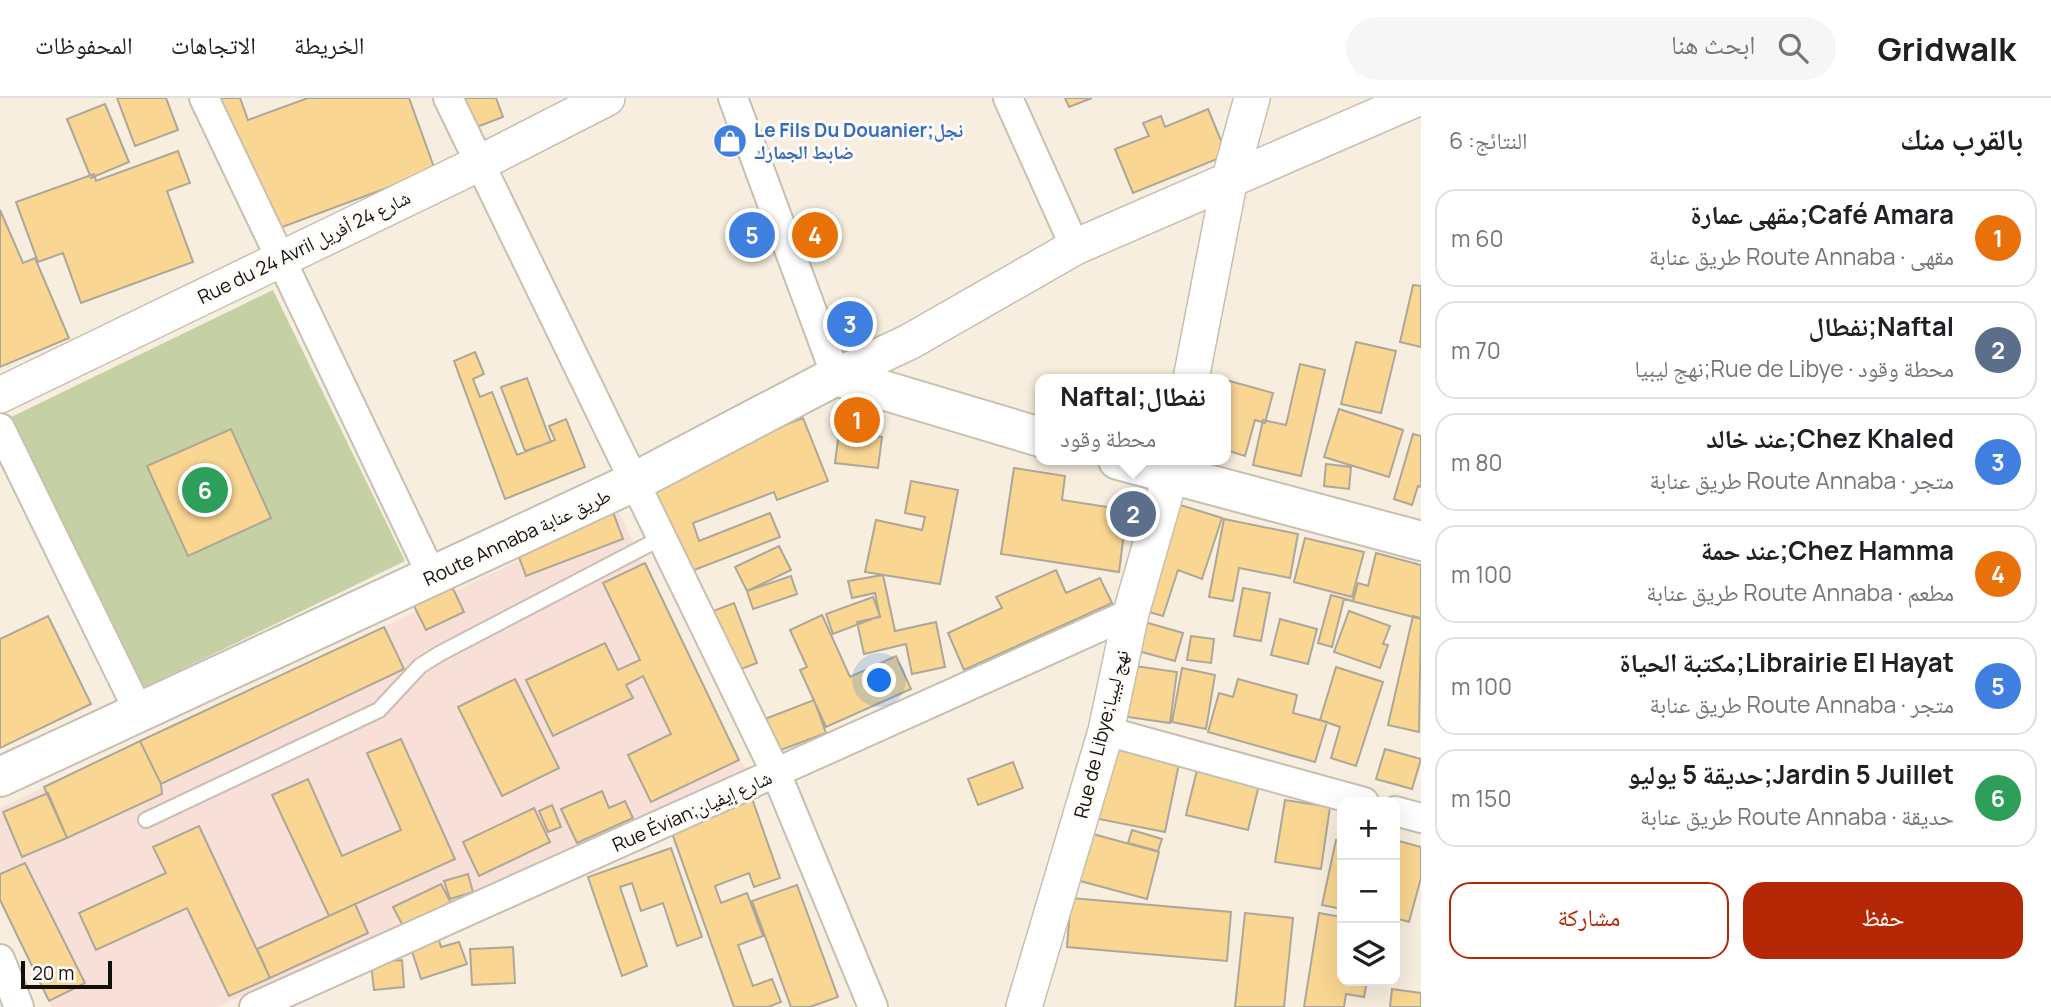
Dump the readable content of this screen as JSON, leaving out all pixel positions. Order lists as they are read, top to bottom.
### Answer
{
  "streets": {
    "main road": ["Route Annaba طريق عنابة"],
    "street": ["Rue du 24 Avril شارع 24 أفريل", "Rue de Libye;نهج ليبيا", "Rue Évian;شارع إيفيان"]
  },
  "crossings": [
    ["Rue de Libye;نهج ليبيا", "Rue Évian;شارع إيفيان"]
  ],
  "places": {
    "shop": ["Le Fils Du Douanier;نجل ضابط الجمارك"]
  },
  "scale_bar": "20 m",
  "page": {
    "header": "Gridwalk",
    "search": "ابحث هنا",
    "nav": ["الخريطة", "الاتجاهات", "المحفوظات"],
    "heading": ["بالقرب منك", "النتائج: 6"],
    "list": [
      {
        "mark": "1",
        "name": "Café Amara;مقهى عمارة",
        "note": "مقهى · Route Annaba طريق عنابة",
        "value": "60 m"
      },
      {
        "mark": "2",
        "name": "Naftal;نفطال",
        "note": "محطة وقود · Rue de Libye;نهج ليبيا",
        "value": "70 m"
      },
      {
        "mark": "3",
        "name": "Chez Khaled;عند خالد",
        "note": "متجر · Route Annaba طريق عنابة",
        "value": "80 m"
      },
      {
        "mark": "4",
        "name": "Chez Hamma;عند حمة",
        "note": "مطعم · Route Annaba طريق عنابة",
        "value": "100 m"
      },
      {
        "mark": "5",
        "name": "Librairie El Hayat;مكتبة الحياة",
        "note": "متجر · Route Annaba طريق عنابة",
        "value": "100 m"
      },
      {
        "mark": "6",
        "name": "Jardin 5 Juillet;حديقة 5 يوليو",
        "note": "حديقة · Route Annaba طريق عنابة",
        "value": "150 m"
      }
    ],
    "pins": [
      "4",
      "5",
      "3",
      "1",
      "6",
      "2"
    ],
    "popup": ["Naftal;نفطال", "محطة وقود"],
    "map_buttons": ["+", "−"],
    "buttons": ["حفظ", "مشاركة"],
    "scale": "20 m"
  }
}
